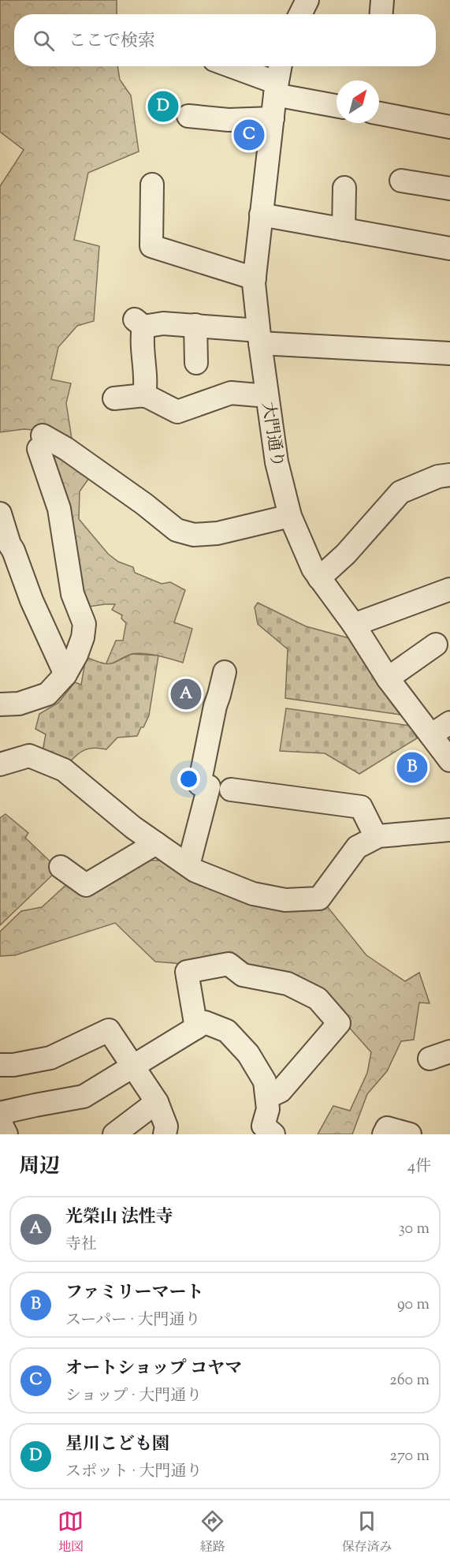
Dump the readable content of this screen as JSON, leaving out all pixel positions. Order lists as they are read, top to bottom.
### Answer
{
  "streets": {
    "street": ["大門通り"]
  },
  "north": "top right",
  "page": {
    "search": "ここで検索",
    "pins": [
      "D",
      "C",
      "A",
      "B"
    ],
    "heading": ["周辺", "4件"],
    "list": [
      {
        "mark": "A",
        "name": "光榮山 法性寺",
        "note": "寺社",
        "value": "30 m"
      },
      {
        "mark": "B",
        "name": "ファミリーマート",
        "note": "スーパー · 大門通り",
        "value": "90 m"
      },
      {
        "mark": "C",
        "name": "オートショップ コヤマ",
        "note": "ショップ · 大門通り",
        "value": "260 m"
      },
      {
        "mark": "D",
        "name": "星川こども園",
        "note": "スポット · 大門通り",
        "value": "270 m"
      }
    ],
    "nav": ["地図", "経路", "保存済み"]
  }
}
